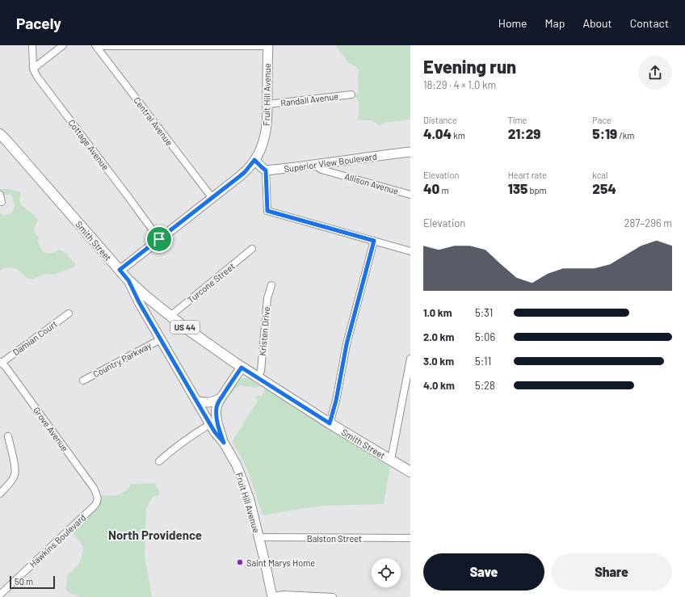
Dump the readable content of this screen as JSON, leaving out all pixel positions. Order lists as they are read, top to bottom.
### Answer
{
  "streets": {
    "main road": [
      "Fruit Hill Avenue",
      "Superior View Boulevard",
      "Smith Street",
      "US 44"
    ],
    "street": [
      "Randall Avenue",
      "Central Avenue",
      "Cottage Avenue",
      "Allison Avenue",
      "Turcone Street",
      "Kristen Drive",
      "Damian Court",
      "Country Parkway",
      "Grove Avenue",
      "Balston Street",
      "Hawkins Boulevard"
    ]
  },
  "crossings": [
    ["Fruit Hill Avenue", "Randall Avenue"],
    ["Fruit Hill Avenue", "Central Avenue"],
    ["Fruit Hill Avenue", "Cottage Avenue"],
    ["Fruit Hill Avenue", "Smith Street"],
    ["Fruit Hill Avenue", "Country Parkway"],
    ["Fruit Hill Avenue", "Balston Street"],
    ["Superior View Boulevard", "Allison Avenue"],
    ["Smith Street", "Turcone Street"],
    ["Smith Street", "Kristen Drive"],
    ["Damian Court", "Grove Avenue"],
    ["Grove Avenue", "Hawkins Boulevard"]
  ],
  "districts": ["North Providence"],
  "places": ["Saint Marys Home"],
  "scale_bar": "50 m",
  "page": {
    "header": "Pacely",
    "nav": [
      "Home",
      "Map",
      "About",
      "Contact"
    ],
    "heading": ["Evening run", "18:29 · 4 × 1.0 km"],
    "stats": [
      ["Distance", "4.04 km"],
      ["Time", "21:29"],
      ["Pace", "5:19 /km"],
      ["Elevation", "40 m"],
      ["Heart rate", "135 bpm"],
      ["kcal", "254"]
    ],
    "chart": ["Elevation", "287–296 m"],
    "list": [
      {
        "name": "1.0 km",
        "note": "5:31"
      },
      {
        "name": "2.0 km",
        "note": "5:06"
      },
      {
        "name": "3.0 km",
        "note": "5:11"
      },
      {
        "name": "4.0 km",
        "note": "5:28"
      }
    ],
    "buttons": ["Save", "Share"],
    "scale": "50 m"
  }
}
